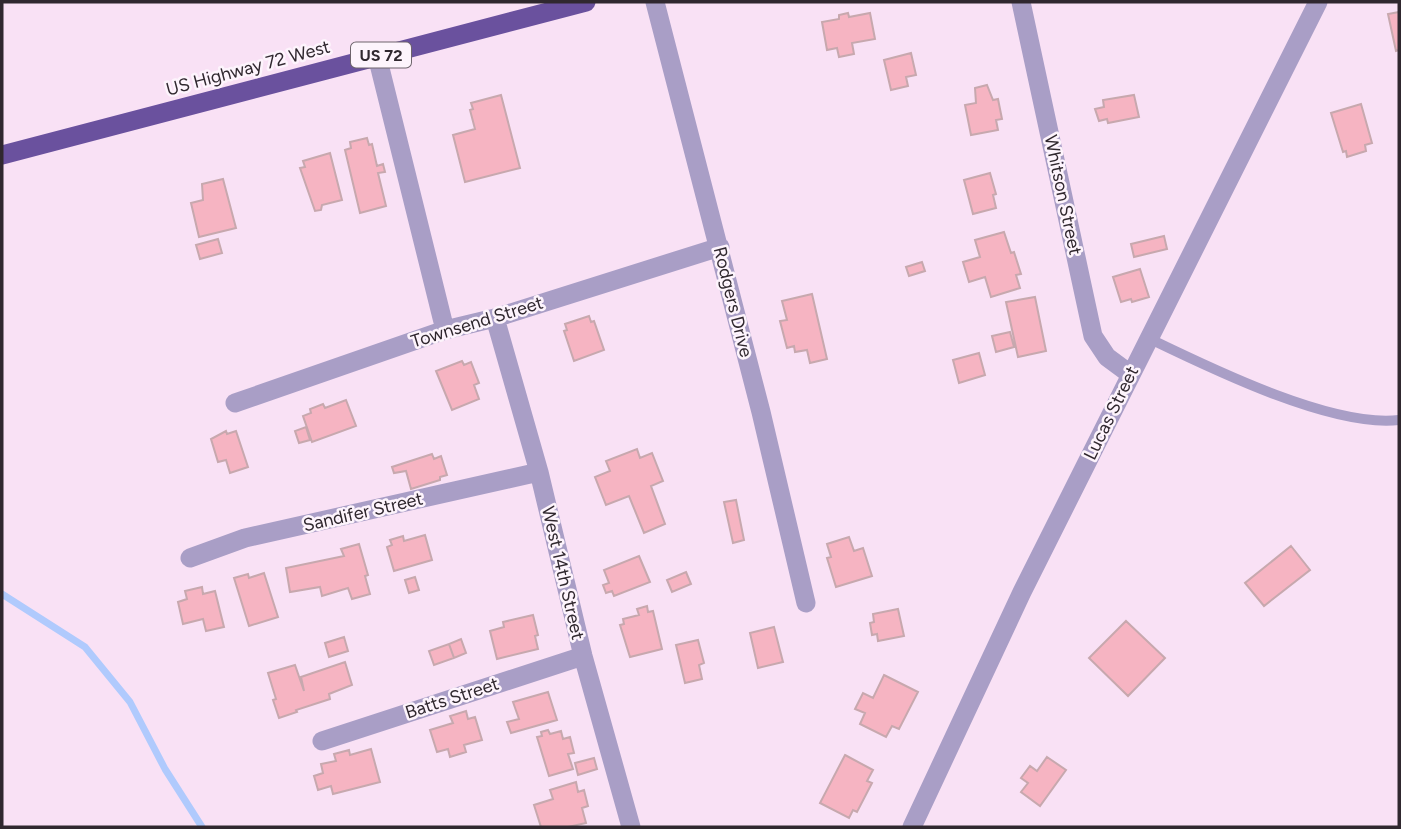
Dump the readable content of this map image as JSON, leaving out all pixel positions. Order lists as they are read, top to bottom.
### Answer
{
  "streets": {
    "highway": ["US 72", "US Highway 72 West"],
    "street": [
      "Whitson Street",
      "Rodgers Drive",
      "Townsend Street",
      "Lucas Street",
      "Sandifer Street",
      "West 14th Street",
      "Batts Street"
    ]
  },
  "crossings": [
    ["Whitson Street", "Lucas Street"],
    ["Rodgers Drive", "Townsend Street"],
    ["Townsend Street", "West 14th Street"],
    ["Sandifer Street", "West 14th Street"],
    ["West 14th Street", "Batts Street"]
  ]
}
